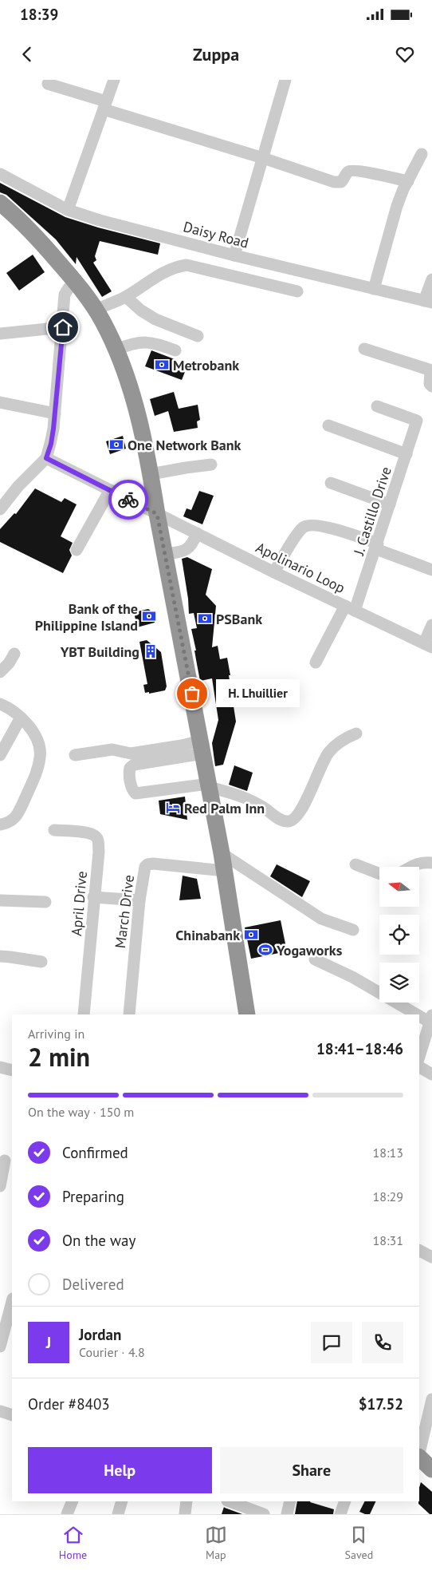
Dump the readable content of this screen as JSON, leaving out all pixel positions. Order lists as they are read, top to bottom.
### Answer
{
  "streets": {
    "street": [
      "Daisy Road",
      "J. Castillo Drive",
      "Apolinario Loop",
      "April Drive",
      "March Drive"
    ]
  },
  "crossings": [
    ["J. Castillo Drive", "Apolinario Loop"]
  ],
  "places": {
    "bank": [
      "Metrobank",
      "One Network Bank",
      "Bank of the Philippine Island",
      "PSBank",
      "Chinabank"
    ],
    "building": ["YBT Building"],
    "other": ["H. Lhuillier"],
    "hotel": ["Red Palm Inn"],
    "sports": ["Yogaworks"]
  },
  "north": "left",
  "page": {
    "status": "18:39",
    "header": "Zuppa",
    "bubble": "H. Lhuillier",
    "heading": ["2 min", "Arriving in", "18:41–18:46"],
    "panel": [
      "Jordan",
      "Courier · 4.8",
      "Order #8403",
      "$17.52"
    ],
    "bar": "On the way · 150 m",
    "list": [
      ["Confirmed", "18:13"],
      ["Preparing", "18:29"],
      ["On the way", "18:31"],
      "Delivered"
    ],
    "round": "J",
    "buttons": ["Help", "Share"],
    "tabs": ["Home", "Map", "Saved"]
  }
}
